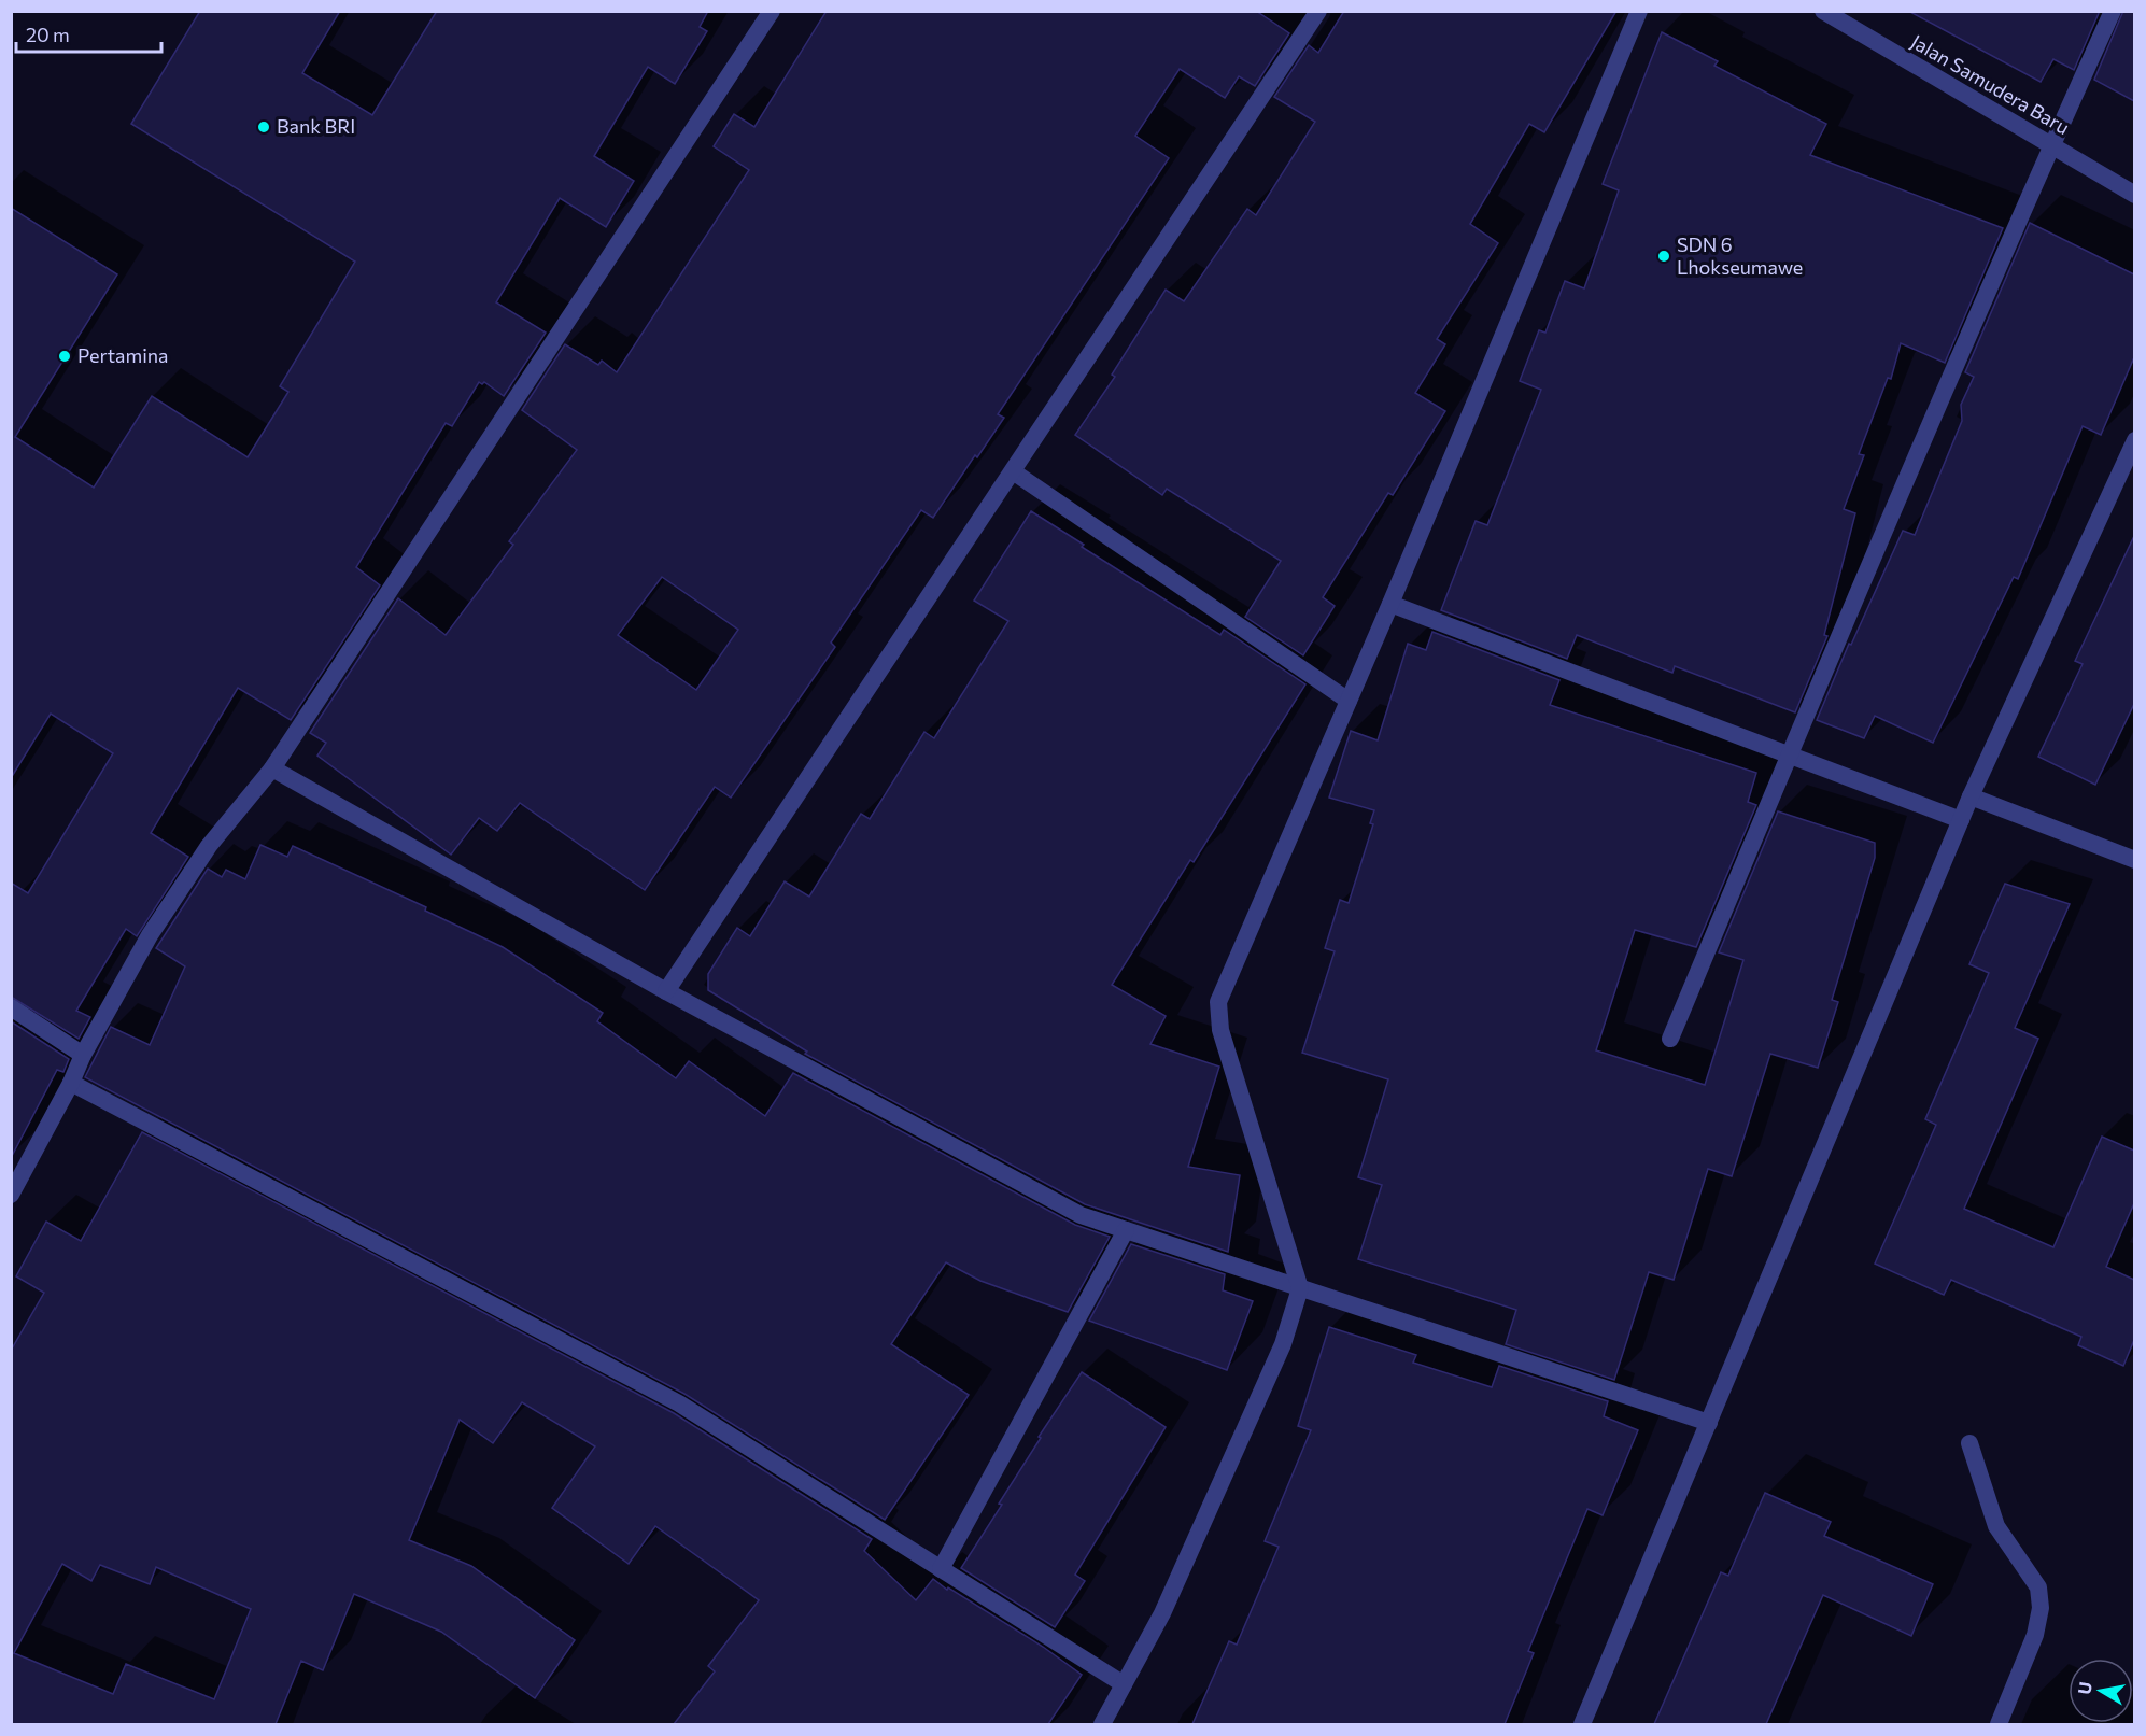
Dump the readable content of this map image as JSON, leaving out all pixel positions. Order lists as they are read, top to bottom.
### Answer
{
  "streets": {
    "street": ["Jalan Samudera Baru"]
  },
  "places": ["Bank BRI", "SDN 6 Lhokseumawe", "Pertamina"],
  "scale_bar": "20 m",
  "north": "left"
}
